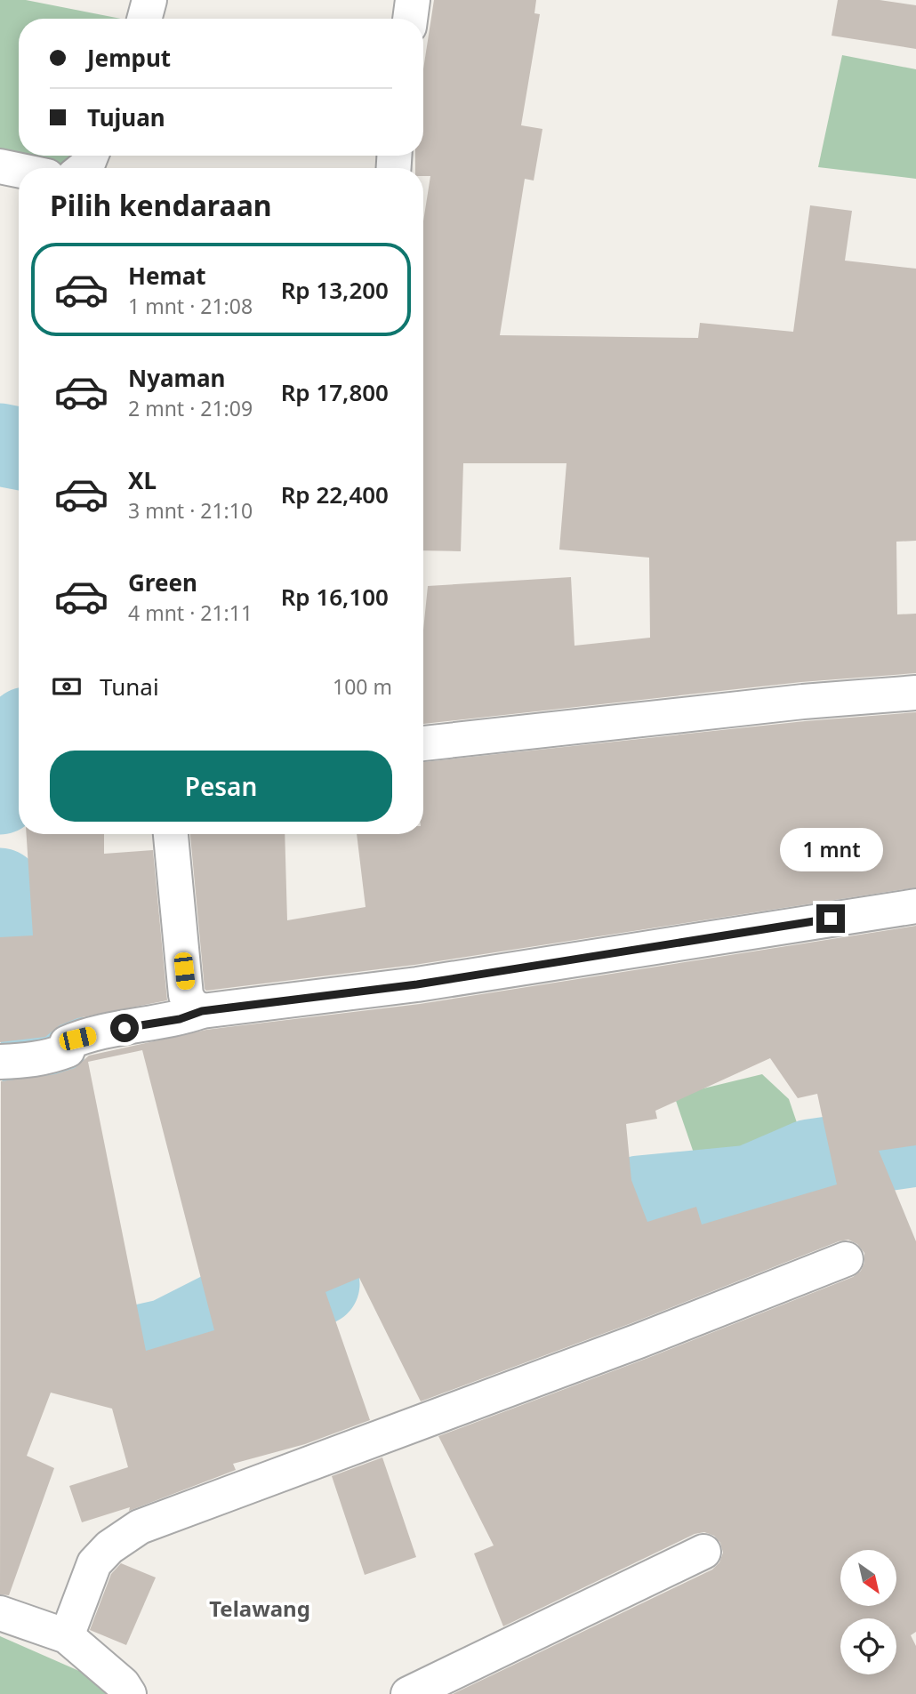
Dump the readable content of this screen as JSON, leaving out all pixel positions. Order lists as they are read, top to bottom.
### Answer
{
  "districts": ["Telawang"],
  "north": "bottom right",
  "page": {
    "banner": ["Jemput", "Tujuan"],
    "heading": "Pilih kendaraan",
    "list": [
      {
        "name": "Hemat",
        "note": "1 mnt · 21:08",
        "value": "Rp 13,200"
      },
      {
        "name": "Nyaman",
        "note": "2 mnt · 21:09",
        "value": "Rp 17,800"
      },
      {
        "name": "XL",
        "note": "3 mnt · 21:10",
        "value": "Rp 22,400"
      },
      {
        "name": "Green",
        "note": "4 mnt · 21:11",
        "value": "Rp 16,100"
      }
    ],
    "pay": ["Tunai", "100 m"],
    "buttons": "Pesan",
    "bubble": "1 mnt"
  }
}
